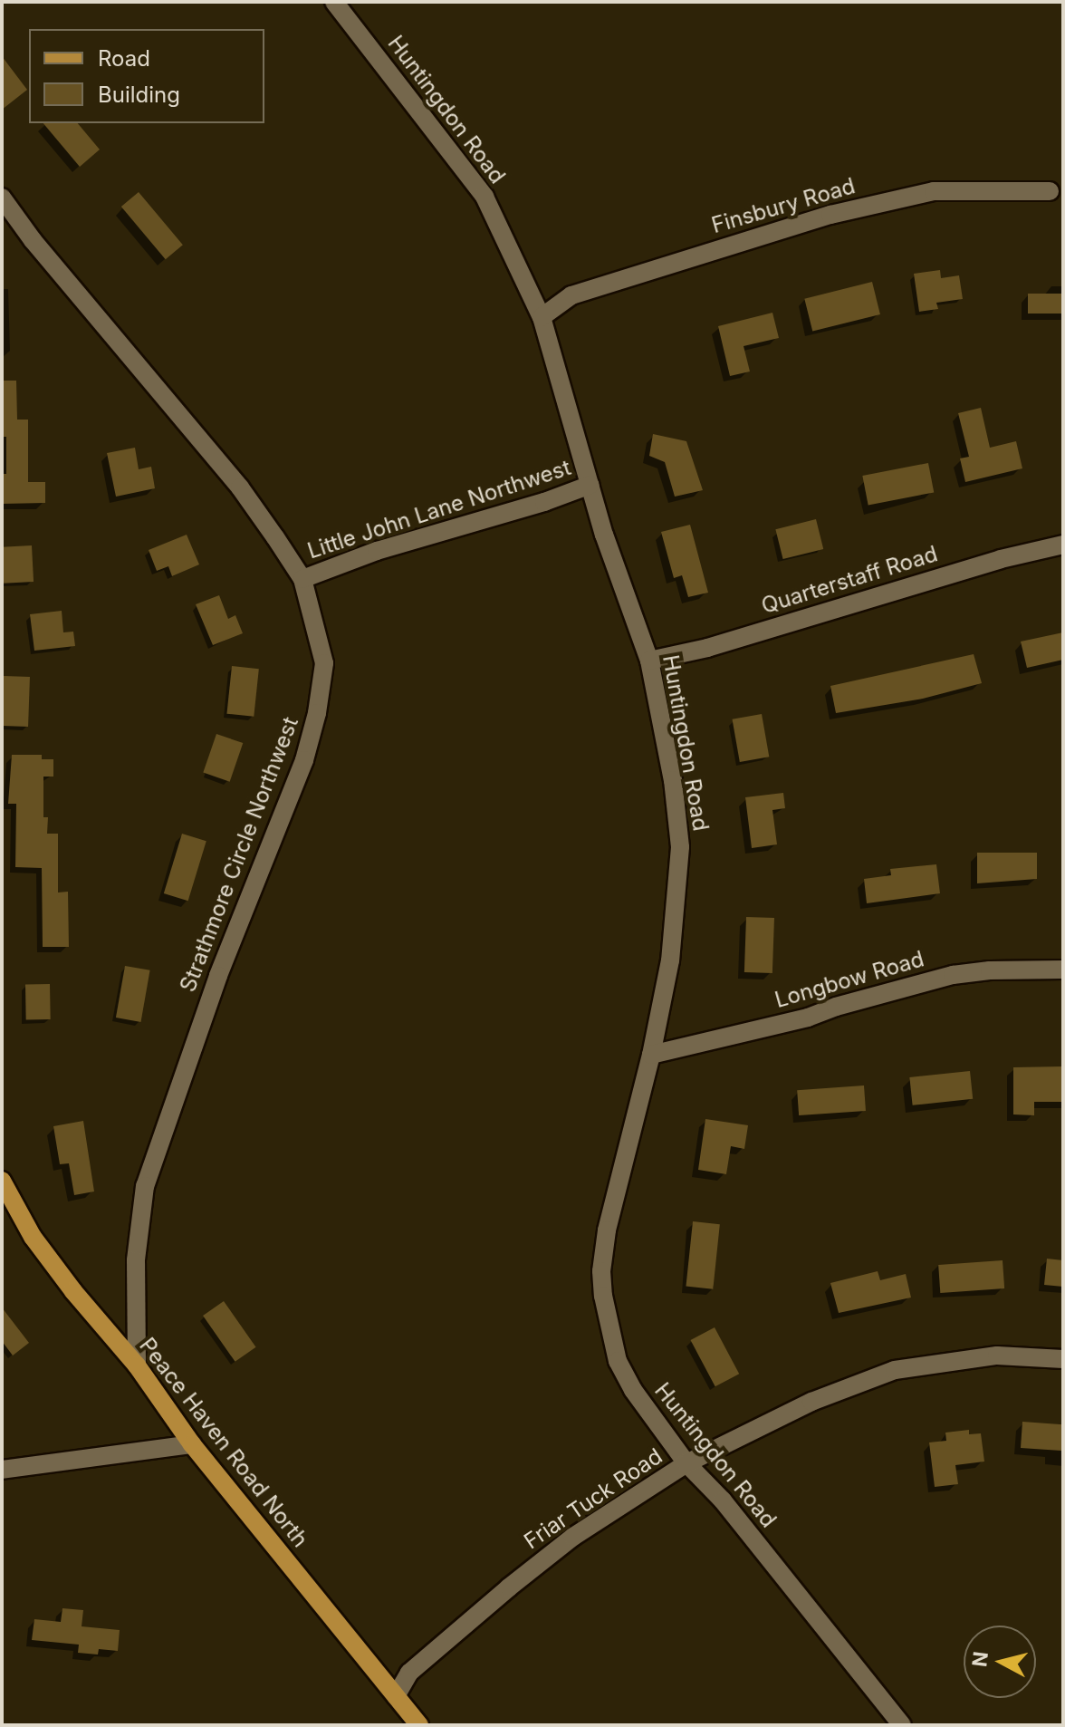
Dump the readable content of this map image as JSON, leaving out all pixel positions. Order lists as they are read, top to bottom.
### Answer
{
  "streets": {
    "main road": ["Peace Haven Road North"],
    "street": [
      "Huntingdon Road",
      "Finsbury Road",
      "Little John Lane Northwest",
      "Quarterstaff Road",
      "Strathmore Circle Northwest",
      "Longbow Road",
      "Friar Tuck Road"
    ]
  },
  "crossings": [
    ["Huntingdon Road", "Finsbury Road"],
    ["Huntingdon Road", "Little John Lane Northwest"],
    ["Huntingdon Road", "Quarterstaff Road"],
    ["Huntingdon Road", "Longbow Road"],
    ["Huntingdon Road", "Friar Tuck Road"],
    ["Little John Lane Northwest", "Strathmore Circle Northwest"],
    ["Strathmore Circle Northwest", "Peace Haven Road North"],
    ["Peace Haven Road North", "Friar Tuck Road"]
  ],
  "legend": ["Road", "Building"],
  "north": "left"
}
